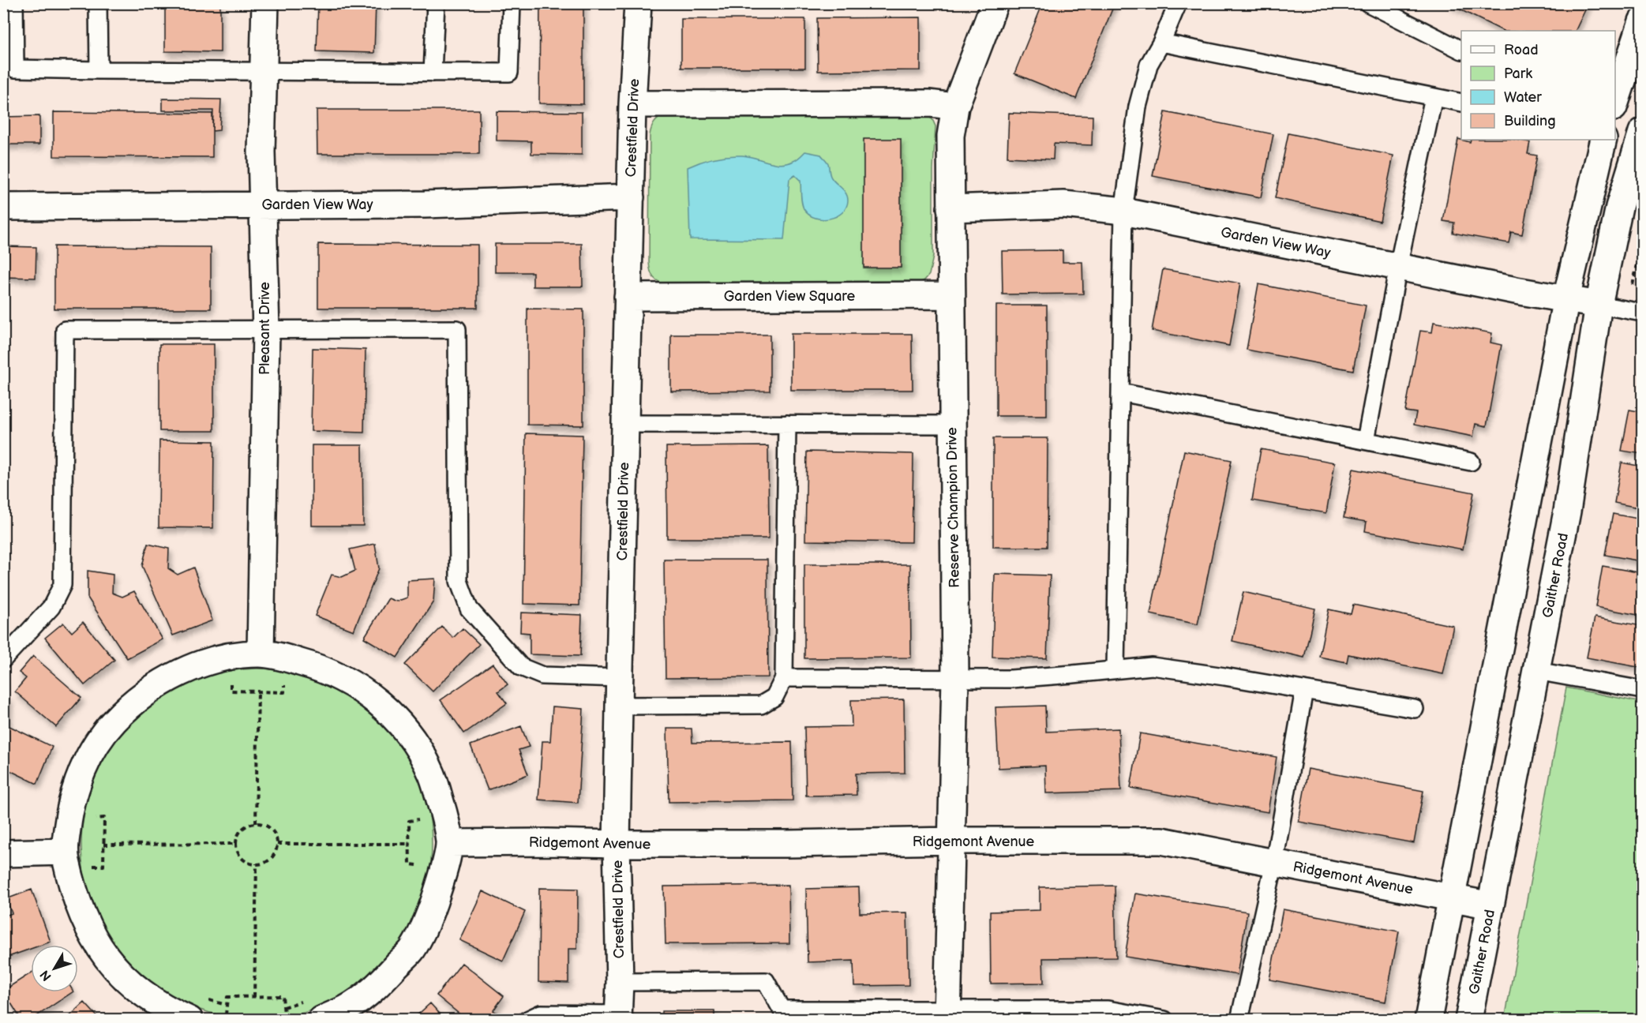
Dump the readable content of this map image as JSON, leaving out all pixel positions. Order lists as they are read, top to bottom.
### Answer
{
  "streets": {
    "street": [
      "Crestfield Drive",
      "Garden View Way",
      "Garden View Square",
      "Pleasant Drive",
      "Reserve Champion Drive",
      "Gaither Road",
      "Ridgemont Avenue"
    ]
  },
  "crossings": [
    ["Crestfield Drive", "Garden View Way"],
    ["Crestfield Drive", "Garden View Square"],
    ["Crestfield Drive", "Ridgemont Avenue"],
    ["Garden View Way", "Pleasant Drive"],
    ["Garden View Way", "Reserve Champion Drive"],
    ["Garden View Way", "Gaither Road"],
    ["Garden View Square", "Reserve Champion Drive"],
    ["Reserve Champion Drive", "Ridgemont Avenue"],
    ["Gaither Road", "Ridgemont Avenue"]
  ],
  "legend": [
    "Road",
    "Park",
    "Water",
    "Building"
  ],
  "north": "bottom left"
}
